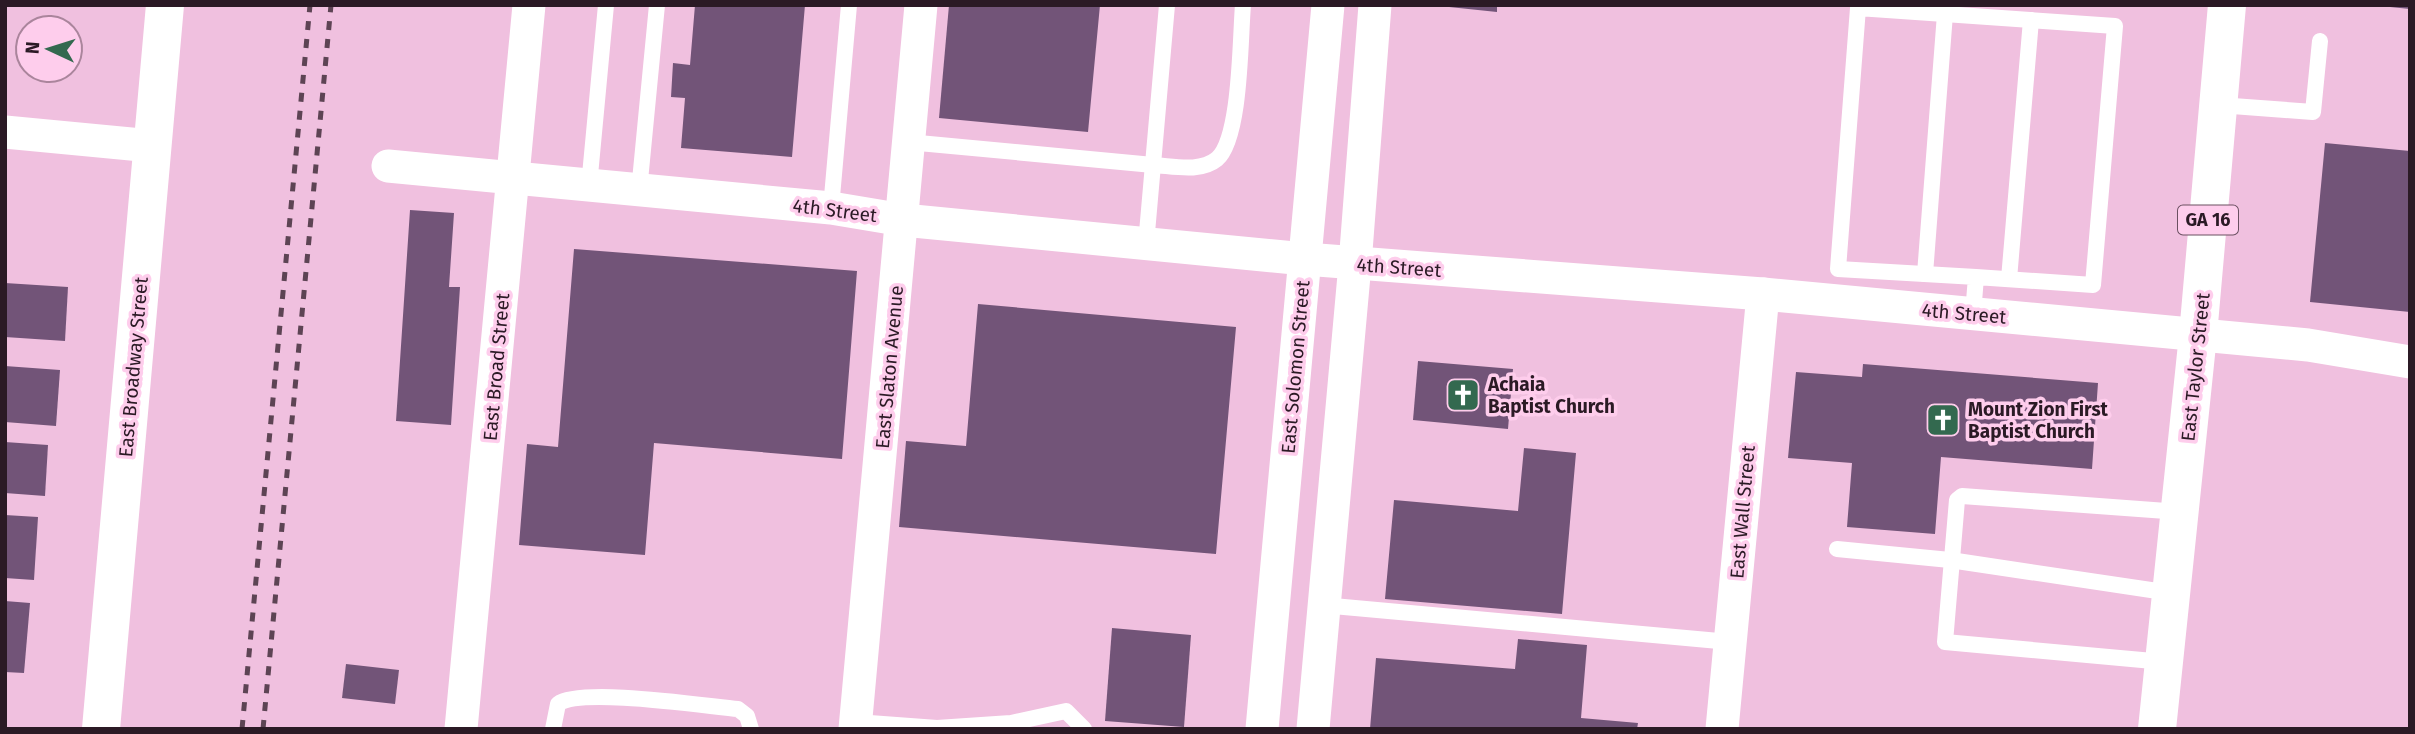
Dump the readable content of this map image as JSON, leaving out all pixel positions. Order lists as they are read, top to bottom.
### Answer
{
  "streets": {
    "main road": ["GA 16", "East Broadway Street", "East Taylor Street"],
    "street": [
      "4th Street",
      "East Broad Street",
      "East Slaton Avenue",
      "East Solomon Street",
      "East Wall Street"
    ]
  },
  "crossings": [
    ["4th Street", "East Broad Street"],
    ["4th Street", "East Slaton Avenue"],
    ["4th Street", "East Solomon Street"],
    ["4th Street", "East Taylor Street"],
    ["4th Street", "East Wall Street"]
  ],
  "places": {
    "church": ["Achaia Baptist Church", "Mount Zion First Baptist Church"]
  },
  "north": "left"
}
